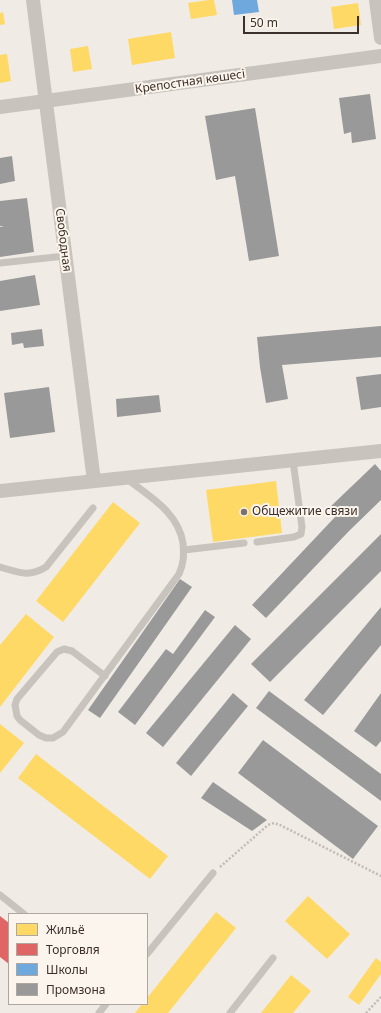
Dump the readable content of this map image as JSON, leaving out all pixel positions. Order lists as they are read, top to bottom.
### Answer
{
  "streets": {
    "street": ["Крепостная көшесі", "Свободная"]
  },
  "crossings": [
    ["Крепостная көшесі", "Свободная"]
  ],
  "places": ["Общежитие связи"],
  "legend": [
    "Жильё",
    "Торговля",
    "Школы",
    "Промзона"
  ],
  "scale_bar": "50 m"
}
